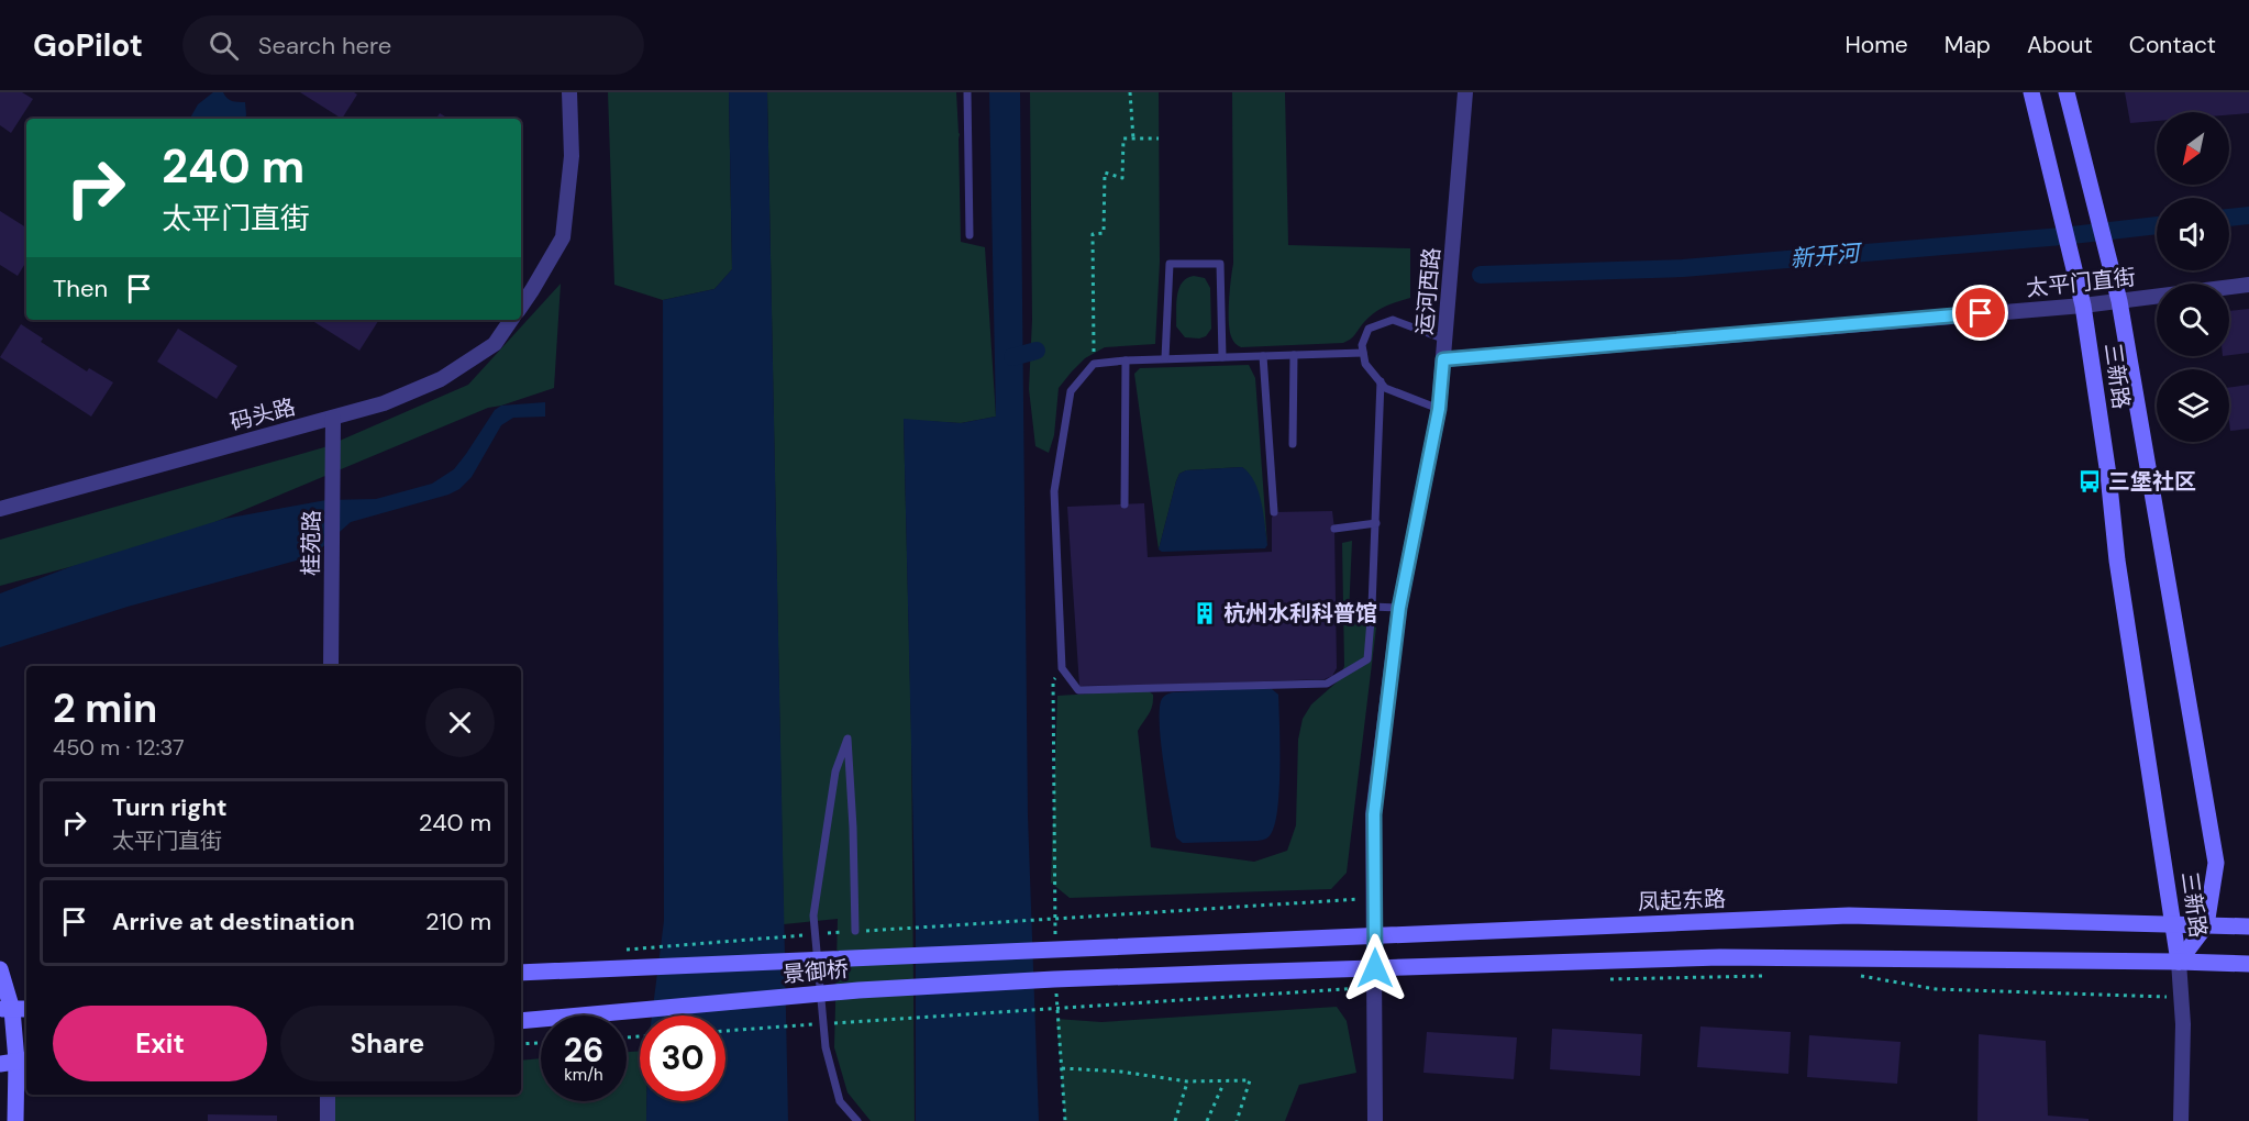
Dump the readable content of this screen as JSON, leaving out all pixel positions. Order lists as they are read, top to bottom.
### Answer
{
  "streets": {
    "main road": ["三新路", "凤起东路", "景御桥"],
    "street": [
      "太平门直街",
      "运河西路",
      "码头路",
      "桂苑路"
    ]
  },
  "crossings": [
    ["太平门直街", "运河西路"],
    ["太平门直街", "三新路"],
    ["运河西路", "凤起东路"],
    ["运河西路", "景御桥"],
    ["三新路", "凤起东路"],
    ["码头路", "桂苑路"],
    ["凤起东路", "景御桥"]
  ],
  "water": ["新开河"],
  "places": {
    "bus stop": ["三堡社区"],
    "building": ["杭州水利科普馆"]
  },
  "north": "bottom left",
  "page": {
    "header": "GoPilot",
    "search": "Search here",
    "nav": [
      "Home",
      "Map",
      "About",
      "Contact"
    ],
    "turn": ["240 m", "太平门直街"],
    "then": "Then",
    "heading": ["2 min", "450 m · 12:37"],
    "list": [
      {
        "name": "Turn right",
        "note": "太平门直街",
        "value": "240 m"
      },
      {
        "name": "Arrive at destination",
        "value": "210 m"
      }
    ],
    "buttons": ["Exit", "Share"],
    "speed": "26 km/h",
    "limit": "30"
  }
}
